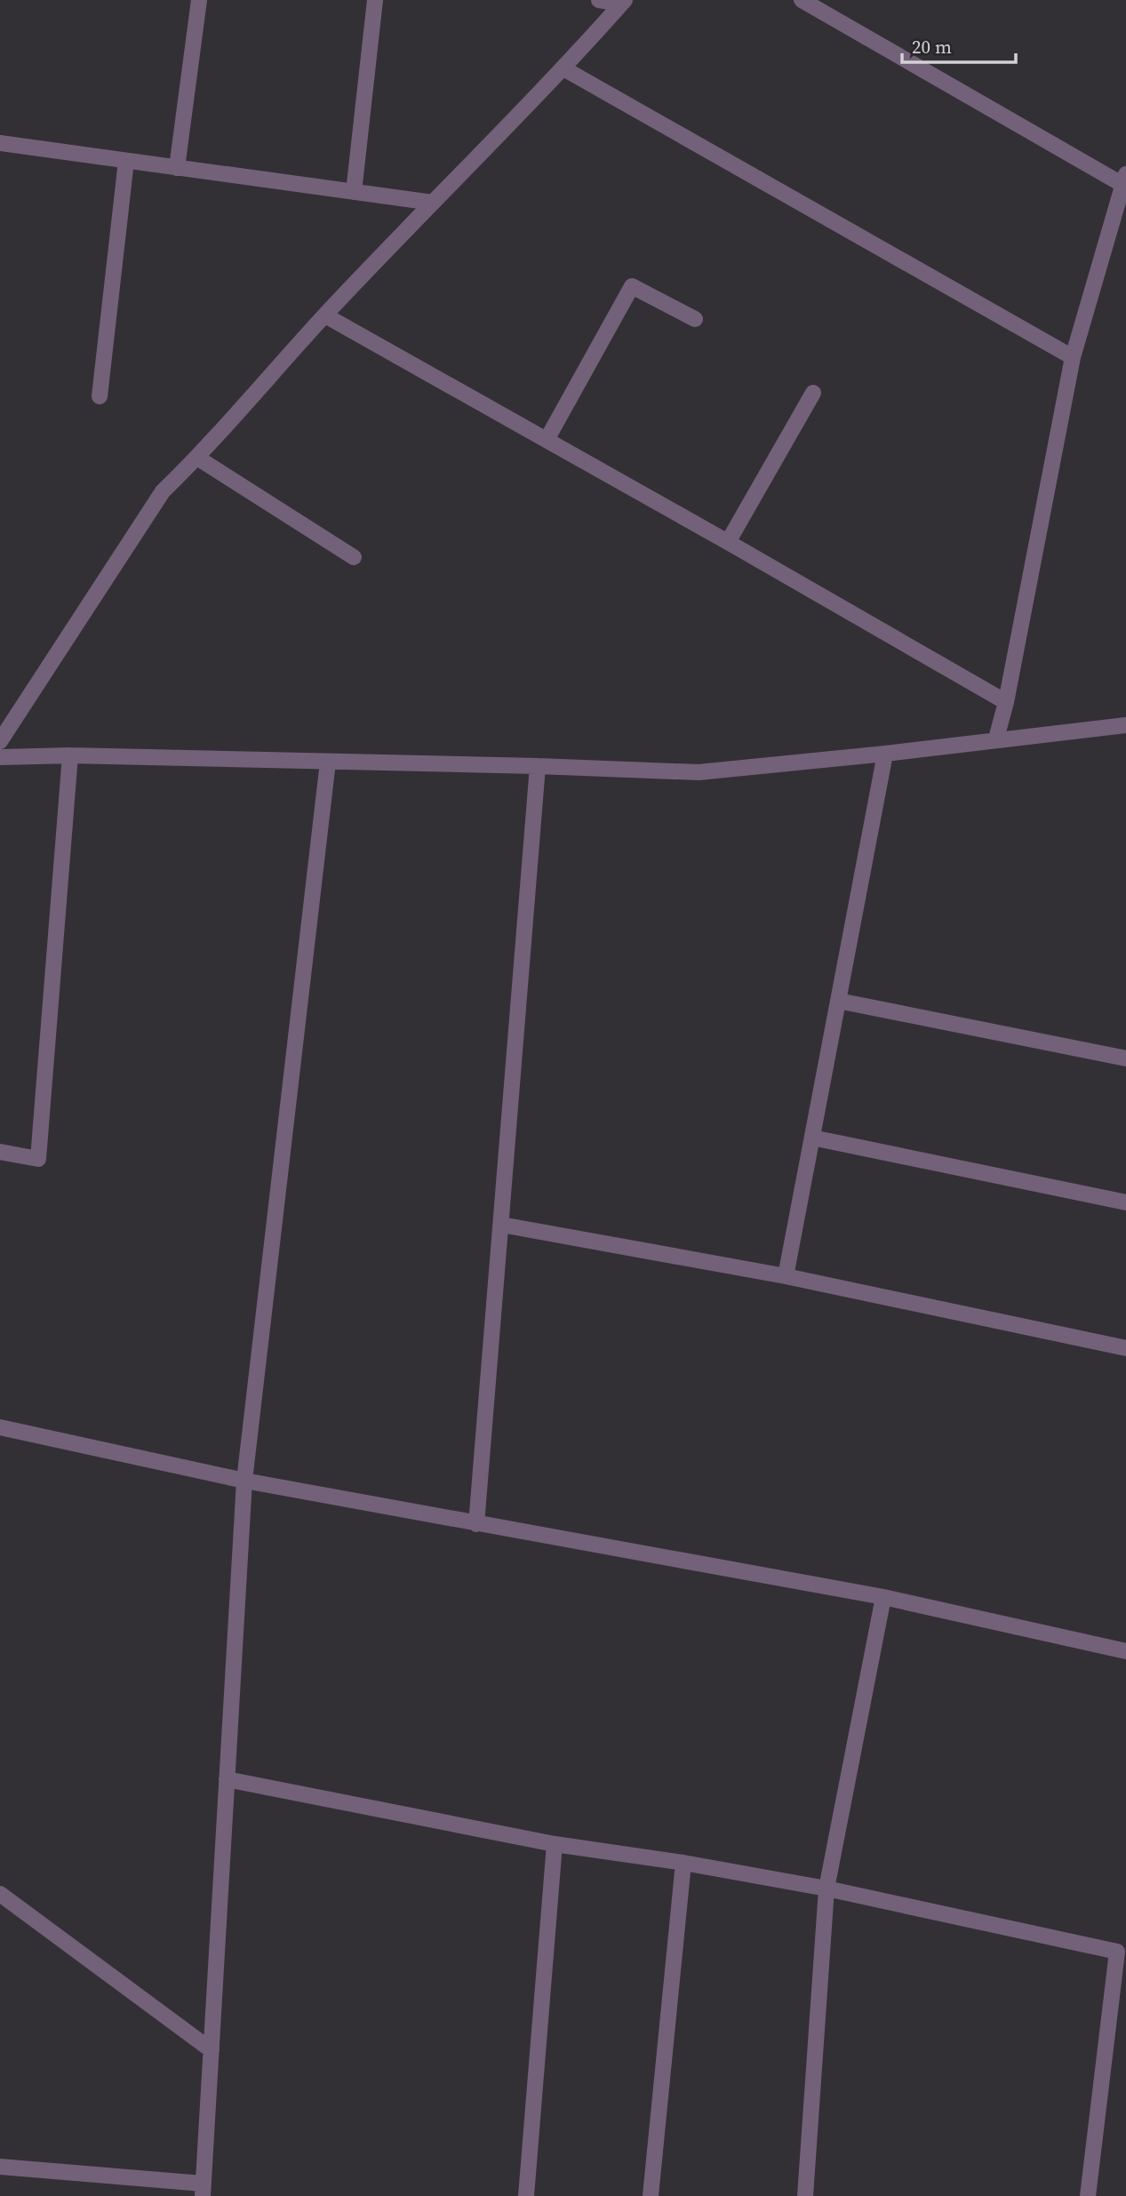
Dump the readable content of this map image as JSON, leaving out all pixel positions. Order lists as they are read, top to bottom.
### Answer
{
  "scale_bar": "20 m"
}
